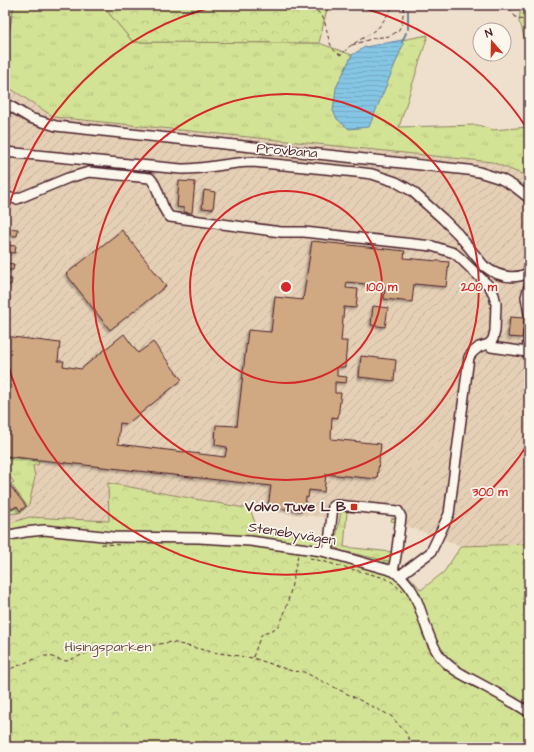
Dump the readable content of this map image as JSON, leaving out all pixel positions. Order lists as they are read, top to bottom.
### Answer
{
  "streets": {
    "street": ["Provbana", "Stenebyvägen"]
  },
  "parks": ["Hisingsparken"],
  "places": {
    "transit": ["Volvo Tuve L B"]
  },
  "north": "top",
  "rings": ["100 m", "200 m", "300 m"]
}
